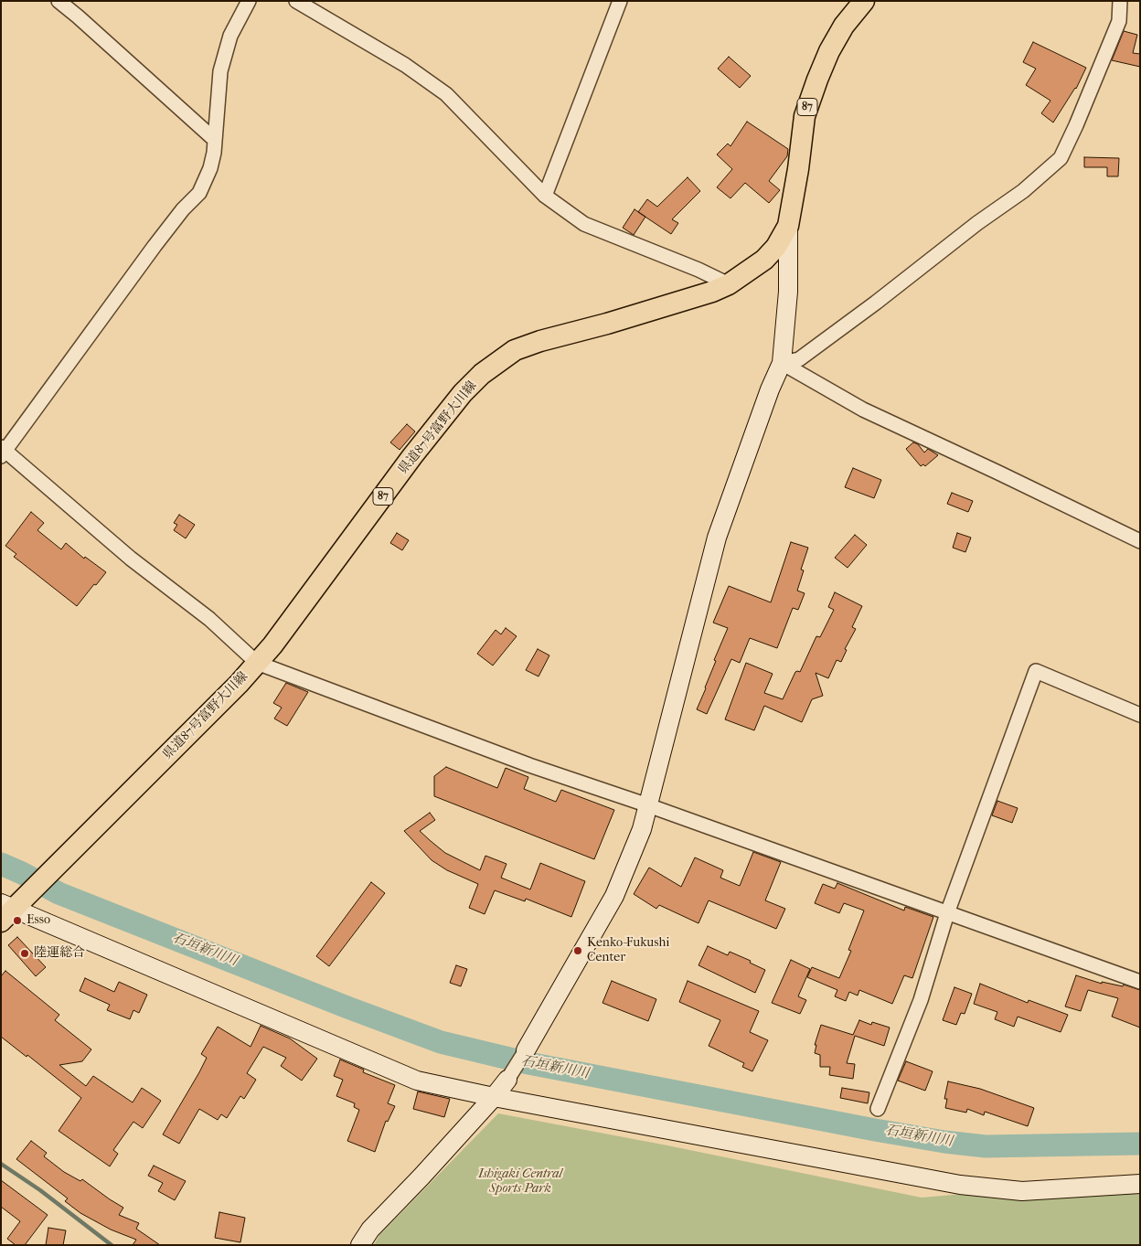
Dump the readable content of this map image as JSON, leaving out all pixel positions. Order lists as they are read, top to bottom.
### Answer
{
  "streets": {
    "main road": ["87", "県道87号富野大川線"]
  },
  "water": ["石垣新川川"],
  "parks": ["Ishigaki Central Sports Park"],
  "places": ["Esso", "Kenko-Fukushi Center", "陸運総合"]
}
